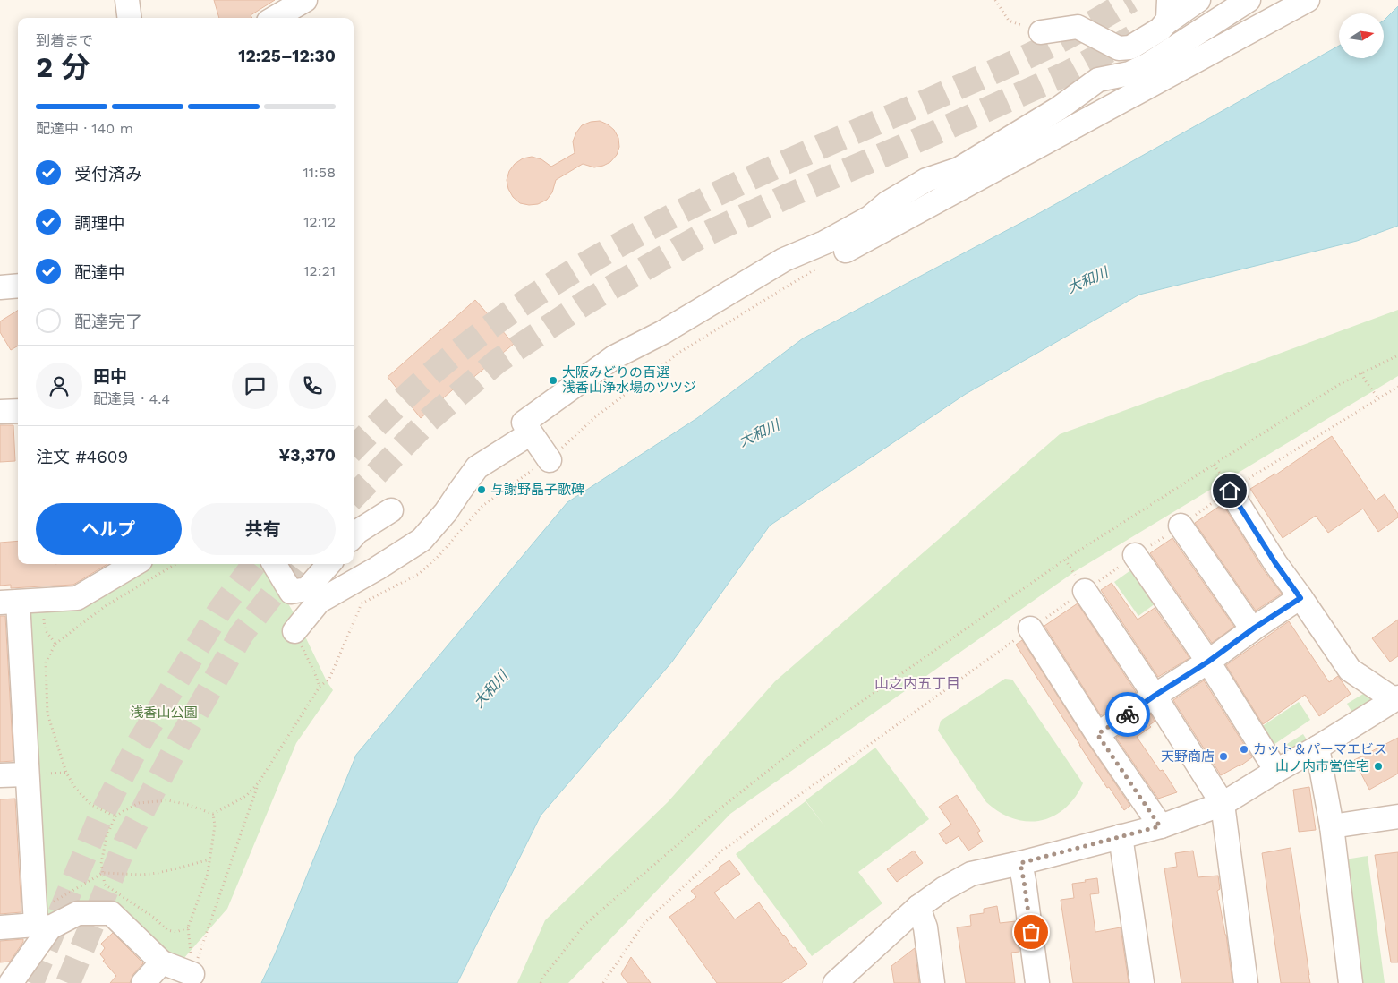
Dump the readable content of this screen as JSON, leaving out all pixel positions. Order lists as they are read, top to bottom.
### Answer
{
  "districts": ["山之内五丁目"],
  "water": ["大和川"],
  "parks": ["浅香山公園"],
  "places": [
    "大阪みどりの百選 浅香山浄水場のツツジ",
    "与謝野晶子歌碑",
    "カット＆パーマエビス",
    "天野商店",
    "山ノ内市営住宅"
  ],
  "north": "right",
  "page": {
    "heading": ["2 分", "到着まで", "12:25–12:30"],
    "panel": [
      "田中",
      "配達員 · 4.4",
      "注文 #4609",
      "¥3,370"
    ],
    "bar": "配達中 · 140 m",
    "list": [
      ["受付済み", "11:58"],
      ["調理中", "12:12"],
      ["配達中", "12:21"],
      "配達完了"
    ],
    "buttons": ["ヘルプ", "共有"]
  }
}
